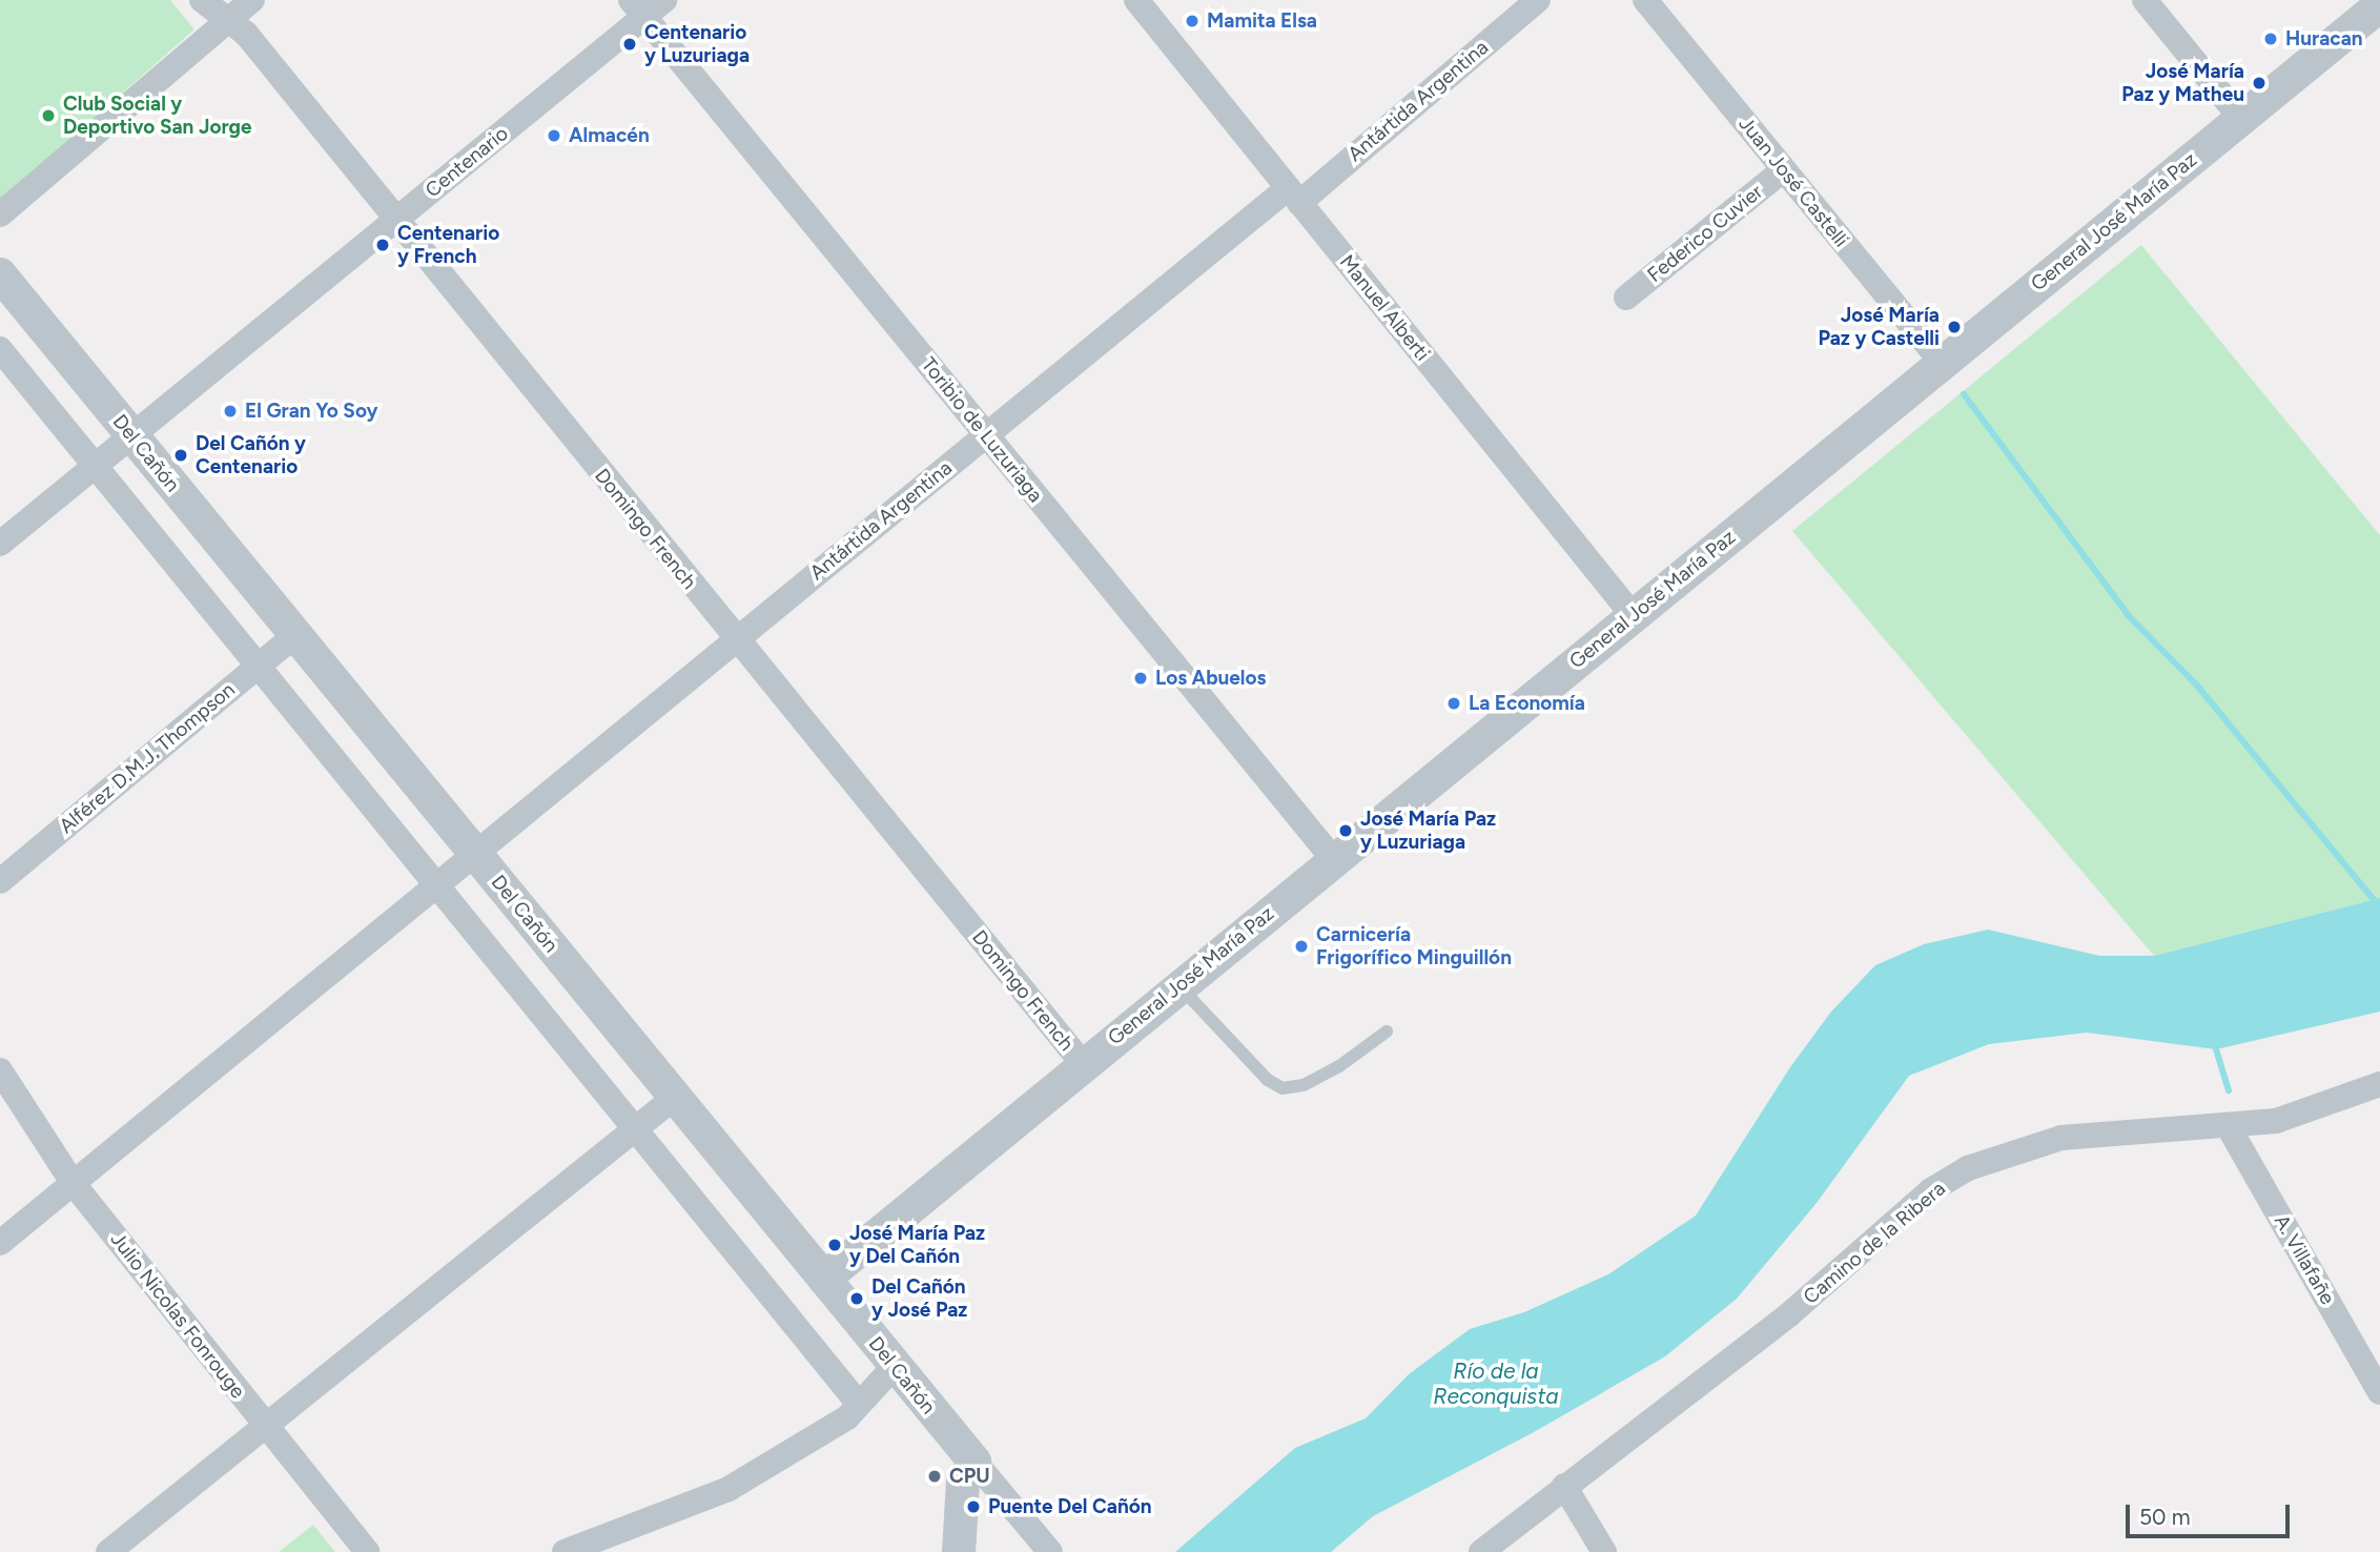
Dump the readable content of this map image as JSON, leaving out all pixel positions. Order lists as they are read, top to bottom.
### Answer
{
  "streets": {
    "street": [
      "Antártida Argentina",
      "Centenario",
      "Juan José Castelli",
      "General José María Paz",
      "Federico Cuvier",
      "Manuel Alberti",
      "Toribio de Luzuriaga",
      "Del Cañón",
      "Domingo French",
      "Alférez D.M.J. Thompson",
      "Camino de la Ribera",
      "A. Villafañe",
      "Julio Nicolas Fonrouge"
    ]
  },
  "crossings": [
    ["Antártida Argentina", "Manuel Alberti"],
    ["Antártida Argentina", "Toribio de Luzuriaga"],
    ["Antártida Argentina", "Del Cañón"],
    ["Antártida Argentina", "Domingo French"],
    ["Antártida Argentina", "Julio Nicolas Fonrouge"],
    ["Centenario", "Toribio de Luzuriaga"],
    ["Centenario", "Del Cañón"],
    ["Centenario", "Domingo French"],
    ["Juan José Castelli", "General José María Paz"],
    ["Juan José Castelli", "Federico Cuvier"],
    ["General José María Paz", "Manuel Alberti"],
    ["General José María Paz", "Toribio de Luzuriaga"],
    ["General José María Paz", "Del Cañón"],
    ["General José María Paz", "Domingo French"],
    ["Del Cañón", "Alférez D.M.J. Thompson"],
    ["Camino de la Ribera", "A. Villafañe"]
  ],
  "water": ["Río de la Reconquista"],
  "places": [
    "Mamita Elsa",
    "Huracan",
    "Centenario y Luzuriaga",
    "José María Paz y Matheu",
    "Club Social y Deportivo San Jorge",
    "Almacén",
    "Centenario y French",
    "José María Paz y Castelli",
    "El Gran Yo Soy",
    "Del Cañón y Centenario",
    "Los Abuelos",
    "La Economía",
    "José María Paz y Luzuriaga",
    "Carnicería Frigorífico Minguillón",
    "José María Paz y Del Cañón",
    "Del Cañón y José Paz",
    "CPU",
    "Puente Del Cañón"
  ],
  "scale_bar": "50 m"
}
